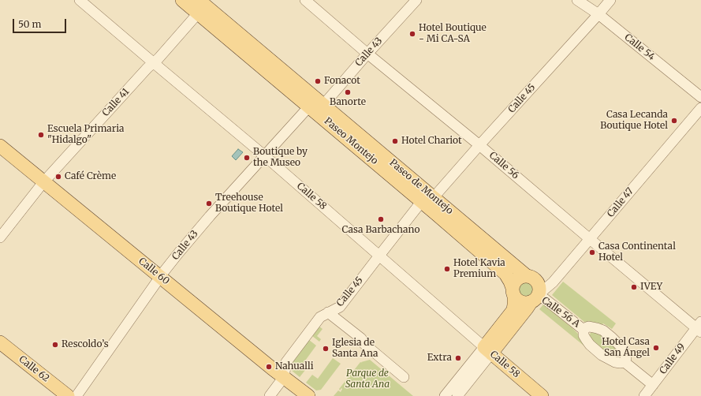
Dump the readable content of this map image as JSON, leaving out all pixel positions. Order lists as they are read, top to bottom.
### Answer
{
  "streets": {
    "main road": [
      "Paseo Montejo",
      "Paseo de Montejo",
      "Calle 58",
      "Calle 47",
      "Calle 60",
      "Calle 62"
    ],
    "street": [
      "Calle 54",
      "Calle 43",
      "Calle 45",
      "Calle 41",
      "Calle 56",
      "Calle 56 A",
      "Calle 49"
    ]
  },
  "crossings": [
    ["Calle 54", "Calle 45"],
    ["Calle 43", "Paseo Montejo"],
    ["Calle 43", "Calle 56"],
    ["Calle 43", "Paseo de Montejo"],
    ["Calle 43", "Calle 58"],
    ["Calle 43", "Calle 60"],
    ["Calle 45", "Paseo Montejo"],
    ["Calle 45", "Calle 56"],
    ["Calle 45", "Paseo de Montejo"],
    ["Calle 45", "Calle 58"],
    ["Calle 45", "Calle 60"],
    ["Calle 41", "Paseo Montejo"],
    ["Calle 41", "Paseo de Montejo"],
    ["Calle 41", "Calle 58"],
    ["Calle 41", "Calle 60"],
    ["Paseo Montejo", "Paseo de Montejo"],
    ["Paseo Montejo", "Calle 47"],
    ["Paseo Montejo", "Calle 56 A"],
    ["Calle 56", "Calle 47"],
    ["Calle 56", "Calle 49"],
    ["Paseo de Montejo", "Calle 47"],
    ["Paseo de Montejo", "Calle 56 A"],
    ["Calle 58", "Calle 47"],
    ["Calle 47", "Calle 56 A"],
    ["Calle 56 A", "Calle 49"]
  ],
  "parks": ["Parque de Santa Ana"],
  "places": [
    "Hotel Boutique - Mi CA-SA",
    "Fonacot",
    "Banorte",
    "Casa Lecanda Boutique Hotel",
    "Escuela Primaria \"Hidalgo\"",
    "Hotel Chariot",
    "Boutique by the Museo",
    "Café Crème",
    "Treehouse Boutique Hotel",
    "Casa Barbachano",
    "Casa Continental Hotel",
    "Hotel Kavia Premium",
    "IVEY",
    "Rescoldo’s",
    "Hotel Casa San Ángel",
    "Iglesia de Santa Ana",
    "Extra",
    "Nahualli"
  ],
  "scale_bar": "50 m"
}
